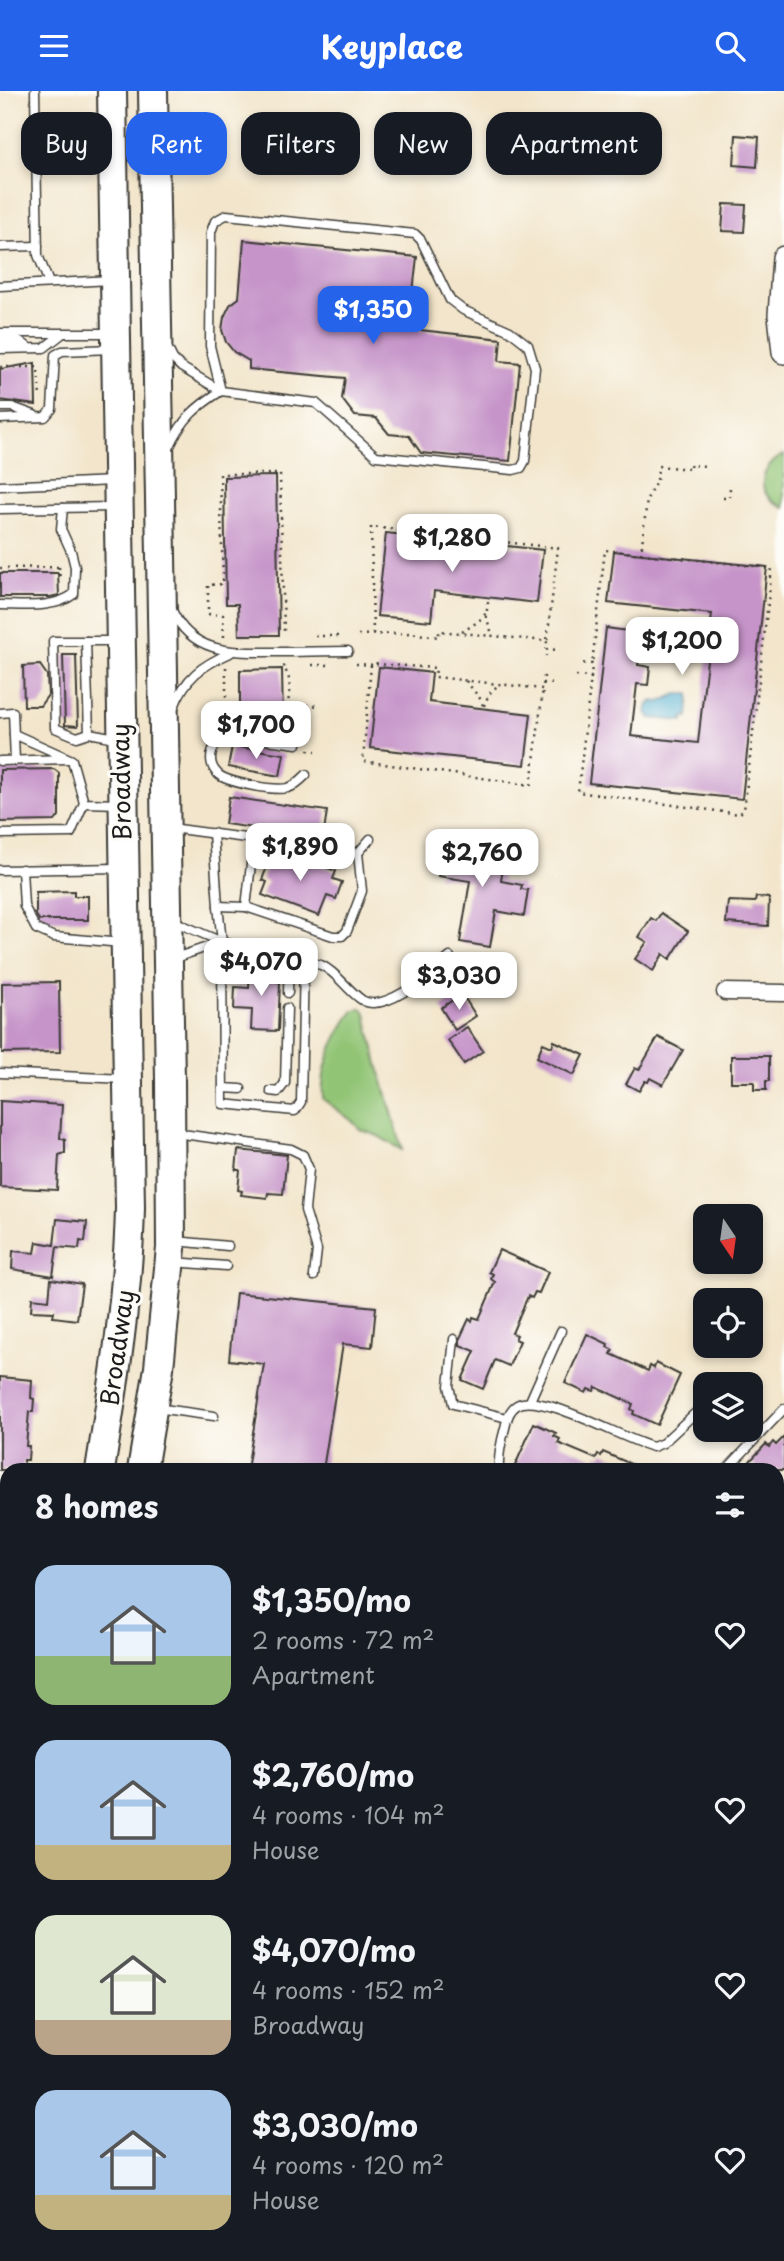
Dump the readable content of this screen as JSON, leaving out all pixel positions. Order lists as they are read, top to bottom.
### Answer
{
  "streets": {
    "highway": ["Broadway"]
  },
  "north": "bottom",
  "page": {
    "header": "Keyplace",
    "chip": [
      "Buy",
      "Rent",
      "Filters",
      "New",
      "Apartment"
    ],
    "price": [
      "$1,350",
      "$1,280",
      "$1,200",
      "$1,700",
      "$1,890",
      "$2,760",
      "$4,070",
      "$3,030"
    ],
    "heading": "8 homes",
    "list": [
      {
        "name": "$1,350/mo",
        "note": "2 rooms · 72 m² · Apartment"
      },
      {
        "name": "$2,760/mo",
        "note": "4 rooms · 104 m² · House"
      },
      {
        "name": "$4,070/mo",
        "note": "4 rooms · 152 m² · Broadway"
      },
      {
        "name": "$3,030/mo",
        "note": "4 rooms · 120 m² · House"
      }
    ]
  }
}
